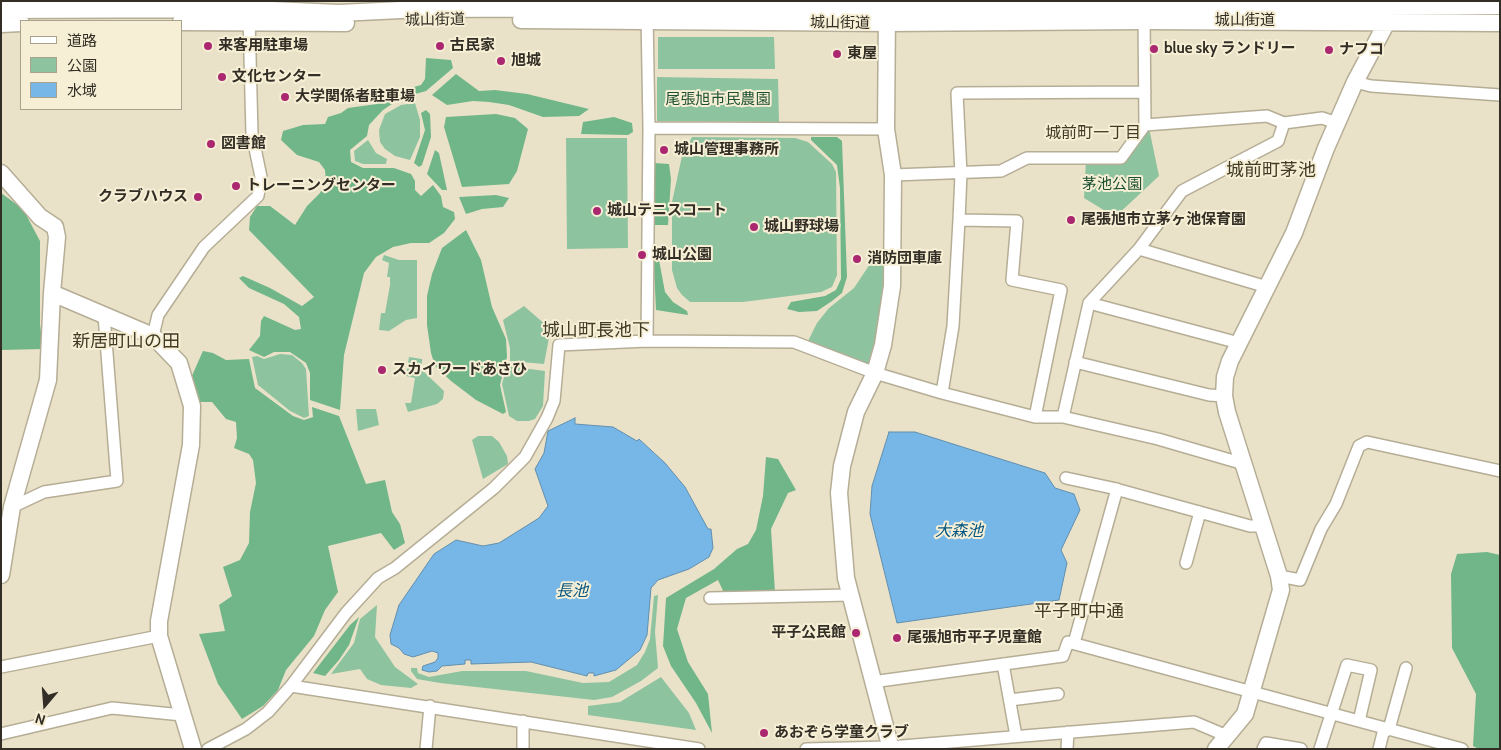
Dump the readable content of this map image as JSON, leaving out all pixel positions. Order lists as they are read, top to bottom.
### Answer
{
  "streets": {
    "street": ["城山街道"]
  },
  "districts": [
    "城前町一丁目",
    "城前町茅池",
    "城山町長池下",
    "新居町山の田",
    "平子町中通"
  ],
  "water": ["大森池", "長池"],
  "parks": ["尾張旭市民農園", "茅池公園"],
  "places": [
    "来客用駐車場",
    "古民家",
    "blue sky ランドリー",
    "ナフコ",
    "東屋",
    "旭城",
    "文化センター",
    "大学関係者駐車場",
    "図書館",
    "城山管理事務所",
    "トレーニングセンター",
    "クラブハウス",
    "城山テニスコート",
    "尾張旭市立茅ヶ池保育園",
    "城山野球場",
    "城山公園",
    "消防団車庫",
    "スカイワードあさひ",
    "平子公民館",
    "尾張旭市平子児童館",
    "あおぞら学童クラブ"
  ],
  "legend": ["道路", "公園", "水域"],
  "north": "bottom"
}
